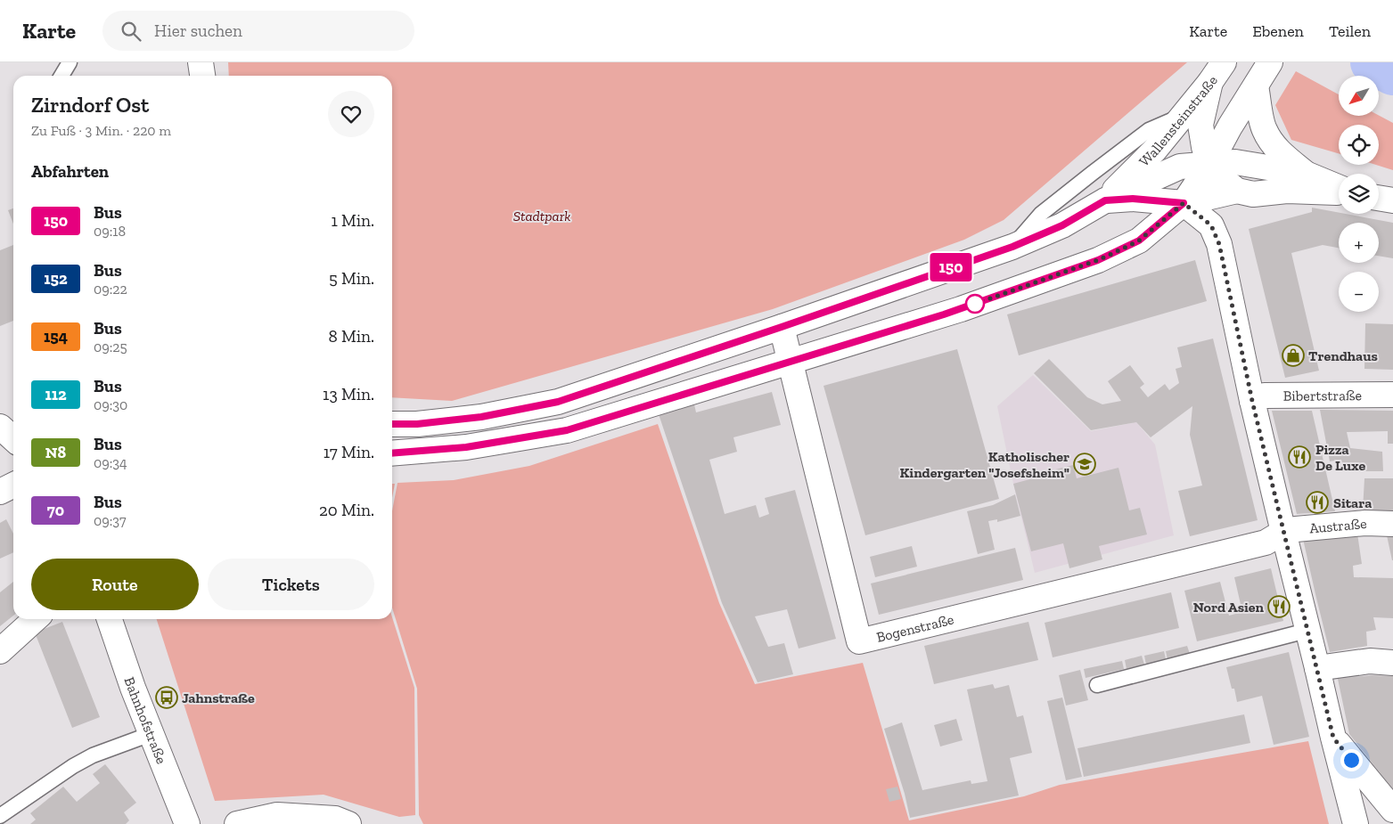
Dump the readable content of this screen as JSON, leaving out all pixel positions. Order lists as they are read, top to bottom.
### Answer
{
  "streets": {
    "street": [
      "Wallensteinstraße",
      "Bibertstraße",
      "Austraße",
      "Bogenstraße",
      "Bahnhofstraße"
    ]
  },
  "crossings": [
    ["Wallensteinstraße", "Bogenstraße"],
    ["Austraße", "Bogenstraße"]
  ],
  "parks": ["Stadtpark"],
  "places": {
    "shop": ["Trendhaus"],
    "restaurant": ["Pizza De Luxe", "Sitara", "Nord Asien"],
    "school or university": ["Katholischer Kindergarten \"Josefsheim\""],
    "bus stop": ["Jahnstraße"]
  },
  "lines": ["bus line 150"],
  "north": "bottom left",
  "page": {
    "header": "Karte",
    "search": "Hier suchen",
    "nav": ["Karte", "Ebenen", "Teilen"],
    "on_map": "150",
    "map_buttons": ["+", "−"],
    "heading": [
      ["Zirndorf Ost", "Zu Fuß · 3 Min. · 220 m"],
      "Abfahrten"
    ],
    "list": [
      {
        "mark": "150",
        "name": "Bus",
        "note": "09:18",
        "value": "1 Min."
      },
      {
        "mark": "152",
        "name": "Bus",
        "note": "09:22",
        "value": "5 Min."
      },
      {
        "mark": "154",
        "name": "Bus",
        "note": "09:25",
        "value": "8 Min."
      },
      {
        "mark": "112",
        "name": "Bus",
        "note": "09:30",
        "value": "13 Min."
      },
      {
        "mark": "N8",
        "name": "Bus",
        "note": "09:34",
        "value": "17 Min."
      },
      {
        "mark": "70",
        "name": "Bus",
        "note": "09:37",
        "value": "20 Min."
      }
    ],
    "buttons": ["Route", "Tickets"]
  }
}
